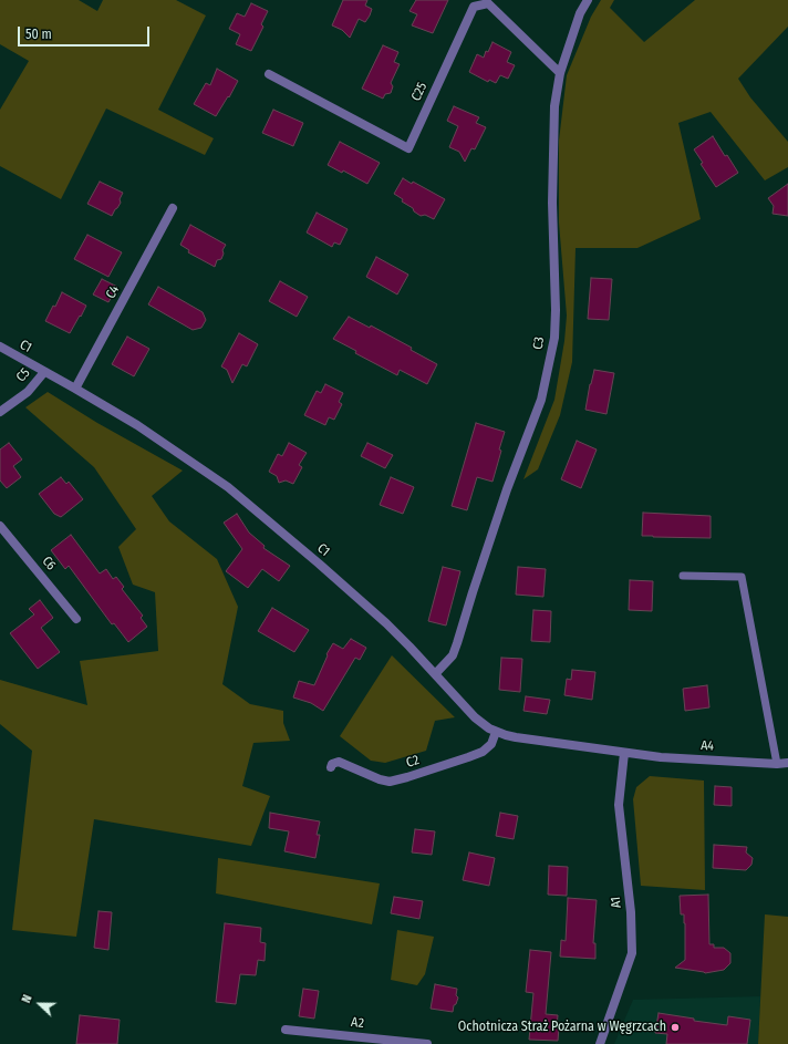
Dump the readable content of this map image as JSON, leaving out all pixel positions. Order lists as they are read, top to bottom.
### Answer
{
  "streets": {
    "street": [
      "C25",
      "C4",
      "C3",
      "C1",
      "C5",
      "C6",
      "A4",
      "C2",
      "A1",
      "A2"
    ]
  },
  "crossings": [
    ["C25", "C3"],
    ["C4", "C1"],
    ["C3", "C1"],
    ["C1", "C5"],
    ["C1", "A4"],
    ["C1", "C2"],
    ["C1", "A1"],
    ["A4", "A1"]
  ],
  "places": ["Ochotnicza Straż Pożarna w Węgrzcach"],
  "scale_bar": "50 m",
  "north": "left"
}
